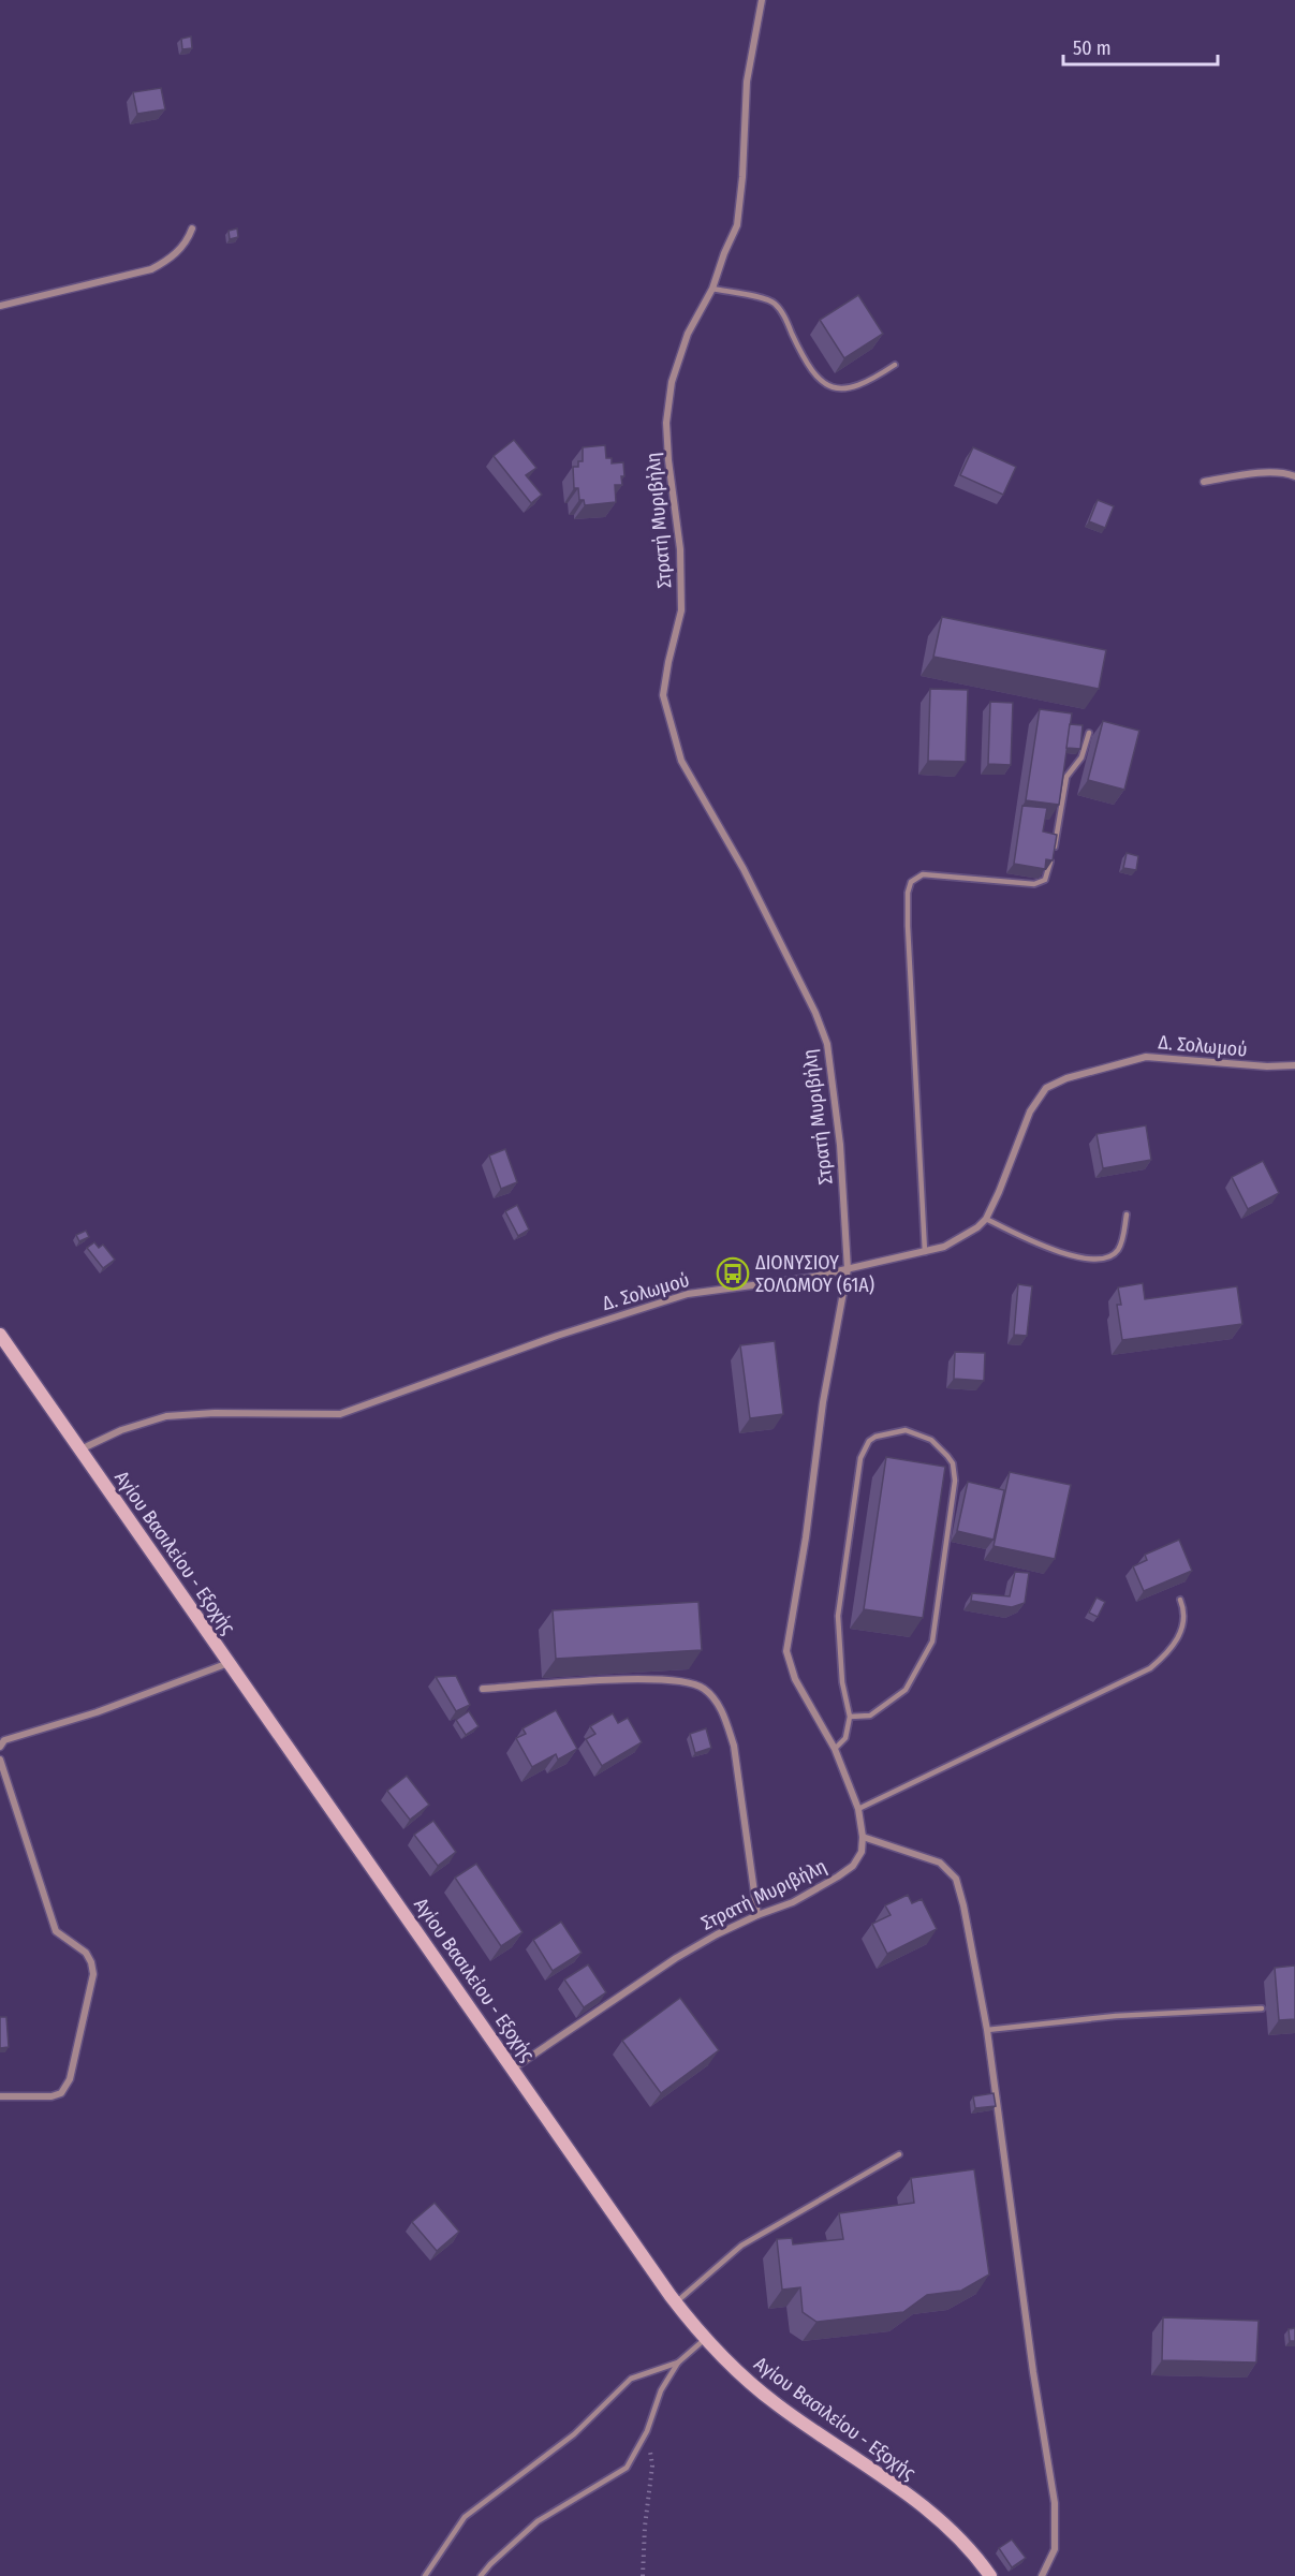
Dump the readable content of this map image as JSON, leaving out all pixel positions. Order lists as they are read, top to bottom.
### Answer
{
  "streets": {
    "main road": ["Αγίου Βασιλείου - Εξοχής"],
    "street": ["Στρατή Μυριβήλη", "Δ. Σολωμού"]
  },
  "crossings": [
    ["Στρατή Μυριβήλη", "Δ. Σολωμού"],
    ["Στρατή Μυριβήλη", "Αγίου Βασιλείου - Εξοχής"],
    ["Δ. Σολωμού", "Αγίου Βασιλείου - Εξοχής"]
  ],
  "places": {
    "bus stop": ["ΔΙΟΝΥΣΙΟΥ ΣΟΛΩΜΟΥ (61Α)"]
  },
  "scale_bar": "50 m"
}
